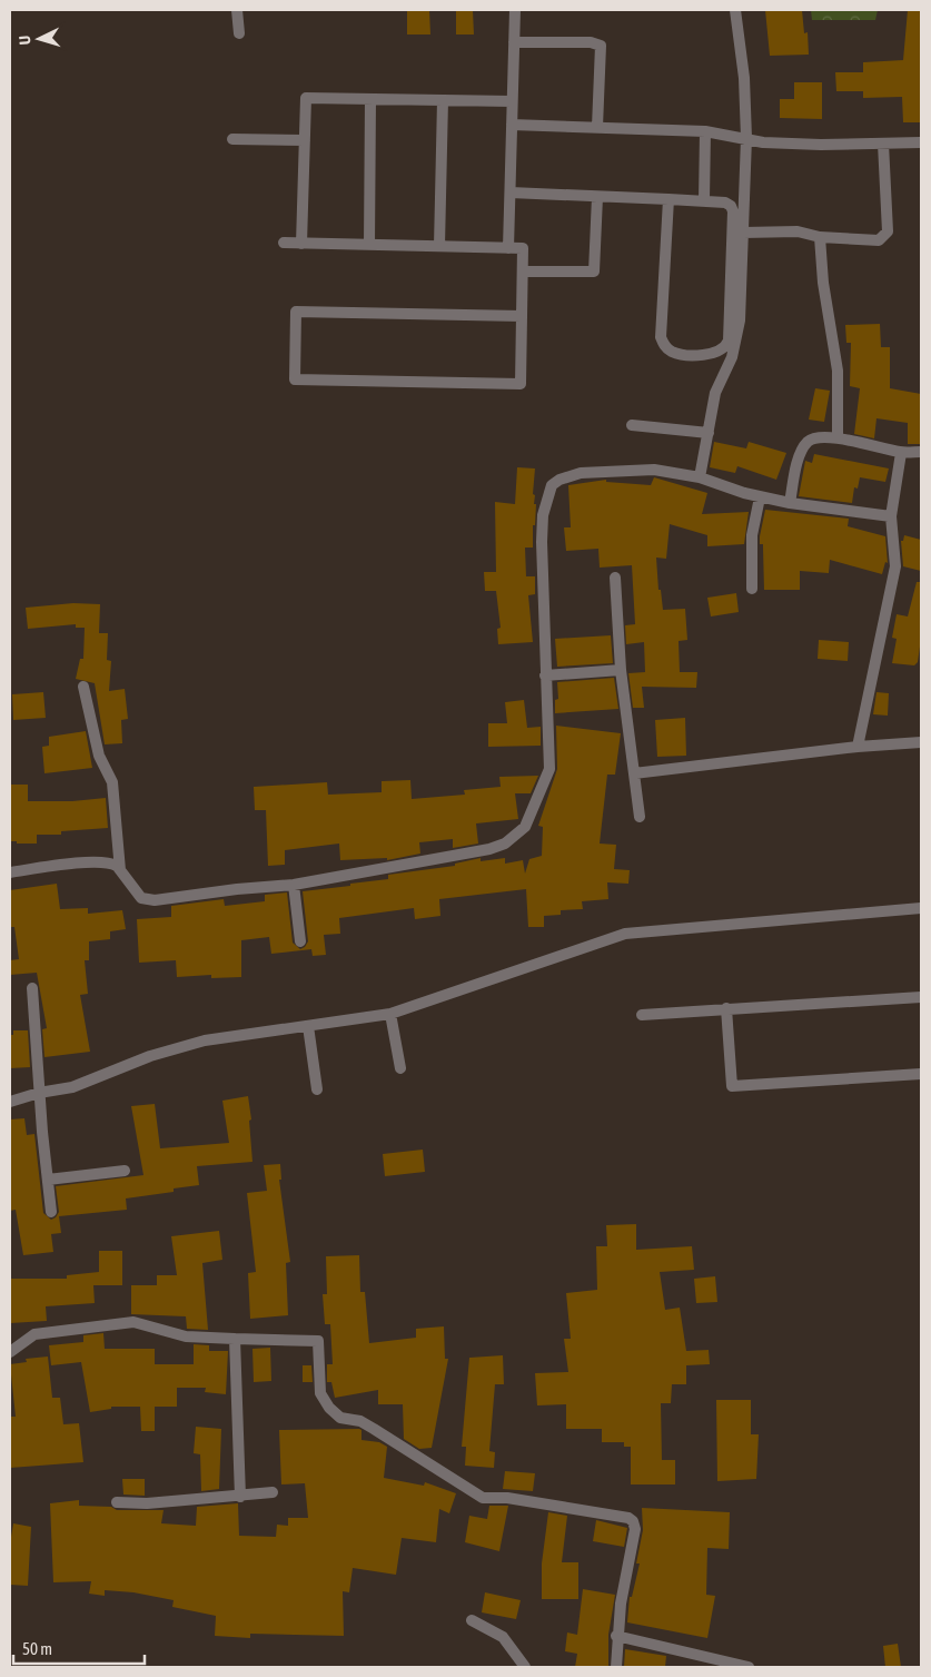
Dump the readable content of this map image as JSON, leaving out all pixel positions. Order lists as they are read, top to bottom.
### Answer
{
  "scale_bar": "50 m",
  "north": "left"
}
